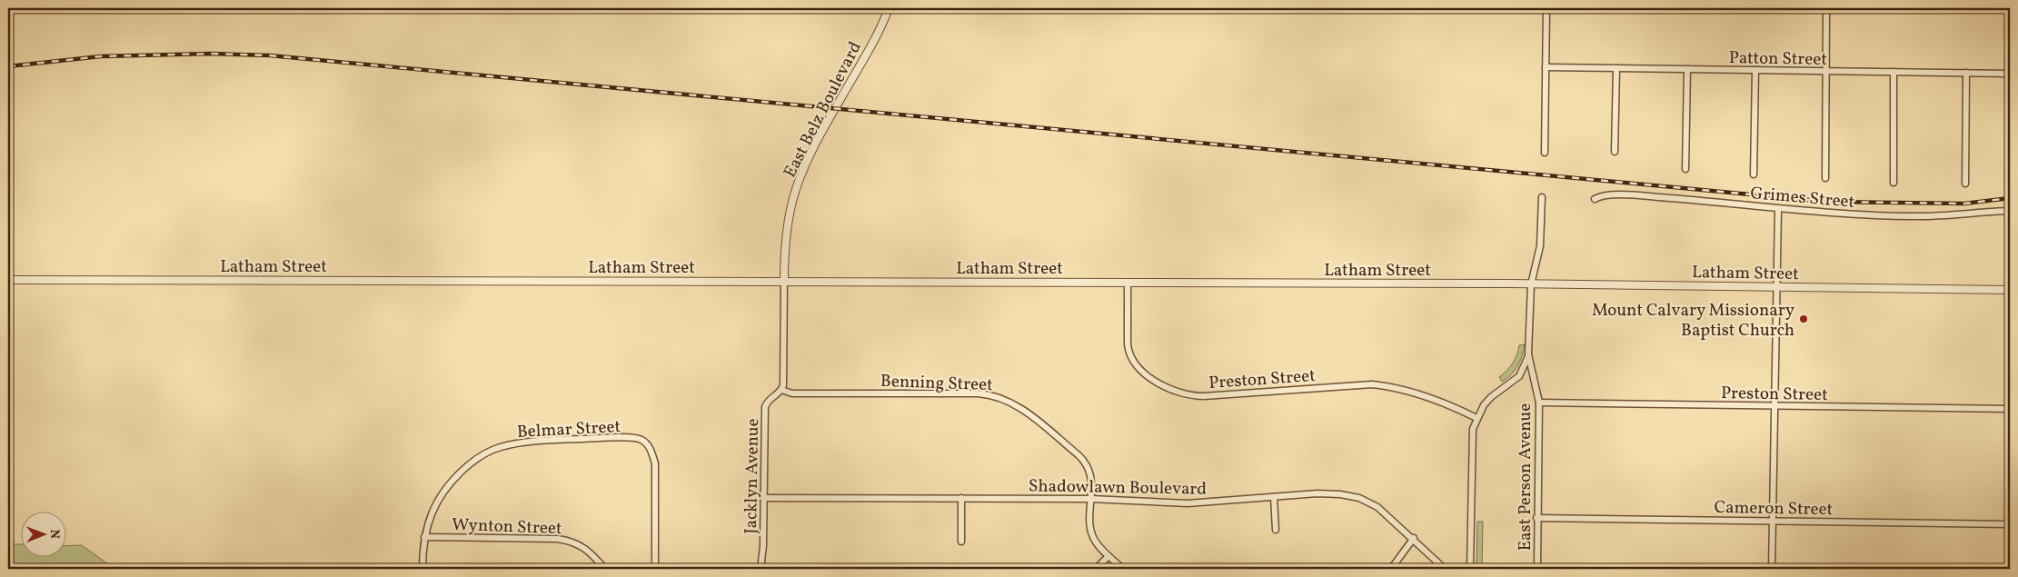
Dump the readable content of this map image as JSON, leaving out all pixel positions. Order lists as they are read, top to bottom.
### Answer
{
  "streets": {
    "street": [
      "Patton Street",
      "East Belz Boulevard",
      "Grimes Street",
      "Latham Street",
      "Preston Street",
      "Benning Street",
      "Belmar Street",
      "Jacklyn Avenue",
      "East Person Avenue",
      "Shadowlawn Boulevard",
      "Cameron Street",
      "Wynton Street"
    ]
  },
  "crossings": [
    ["East Belz Boulevard", "Latham Street"],
    ["Latham Street", "Preston Street"],
    ["Latham Street", "East Person Avenue"],
    ["Preston Street", "East Person Avenue"],
    ["Benning Street", "Jacklyn Avenue"],
    ["Benning Street", "Shadowlawn Boulevard"],
    ["Belmar Street", "Wynton Street"],
    ["Jacklyn Avenue", "Shadowlawn Boulevard"],
    ["East Person Avenue", "Cameron Street"]
  ],
  "places": ["Mount Calvary Missionary Baptist Church"],
  "north": "right"
}
